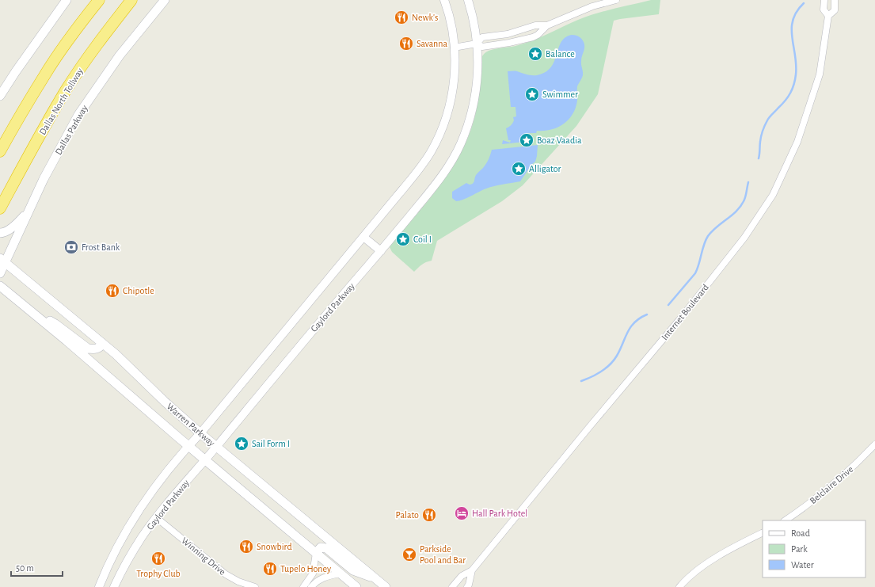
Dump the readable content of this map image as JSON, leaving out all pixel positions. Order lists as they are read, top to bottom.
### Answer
{
  "streets": {
    "highway": ["Dallas North Tollway"],
    "main road": ["Dallas Parkway", "Warren Parkway"],
    "street": [
      "Gaylord Parkway",
      "Internet Boulevard",
      "Belclaire Drive",
      "Winning Drive"
    ]
  },
  "crossings": [
    ["Dallas Parkway", "Warren Parkway"],
    ["Gaylord Parkway", "Warren Parkway"],
    ["Gaylord Parkway", "Winning Drive"]
  ],
  "places": {
    "restaurant": [
      "Newk's",
      "Savanna",
      "Chipotle",
      "Palato",
      "Snowbird",
      "Trophy Club",
      "Tupelo Honey"
    ],
    "place": [
      "Balance",
      "Swimmer",
      "Boaz Vaadia",
      "Alligator",
      "Coil I",
      "Sail Form I"
    ],
    "bank": ["Frost Bank"],
    "hotel": ["Hall Park Hotel"],
    "bar": ["Parkside Pool and Bar"]
  },
  "legend": ["Road", "Park", "Water"],
  "scale_bar": "50 m"
}
